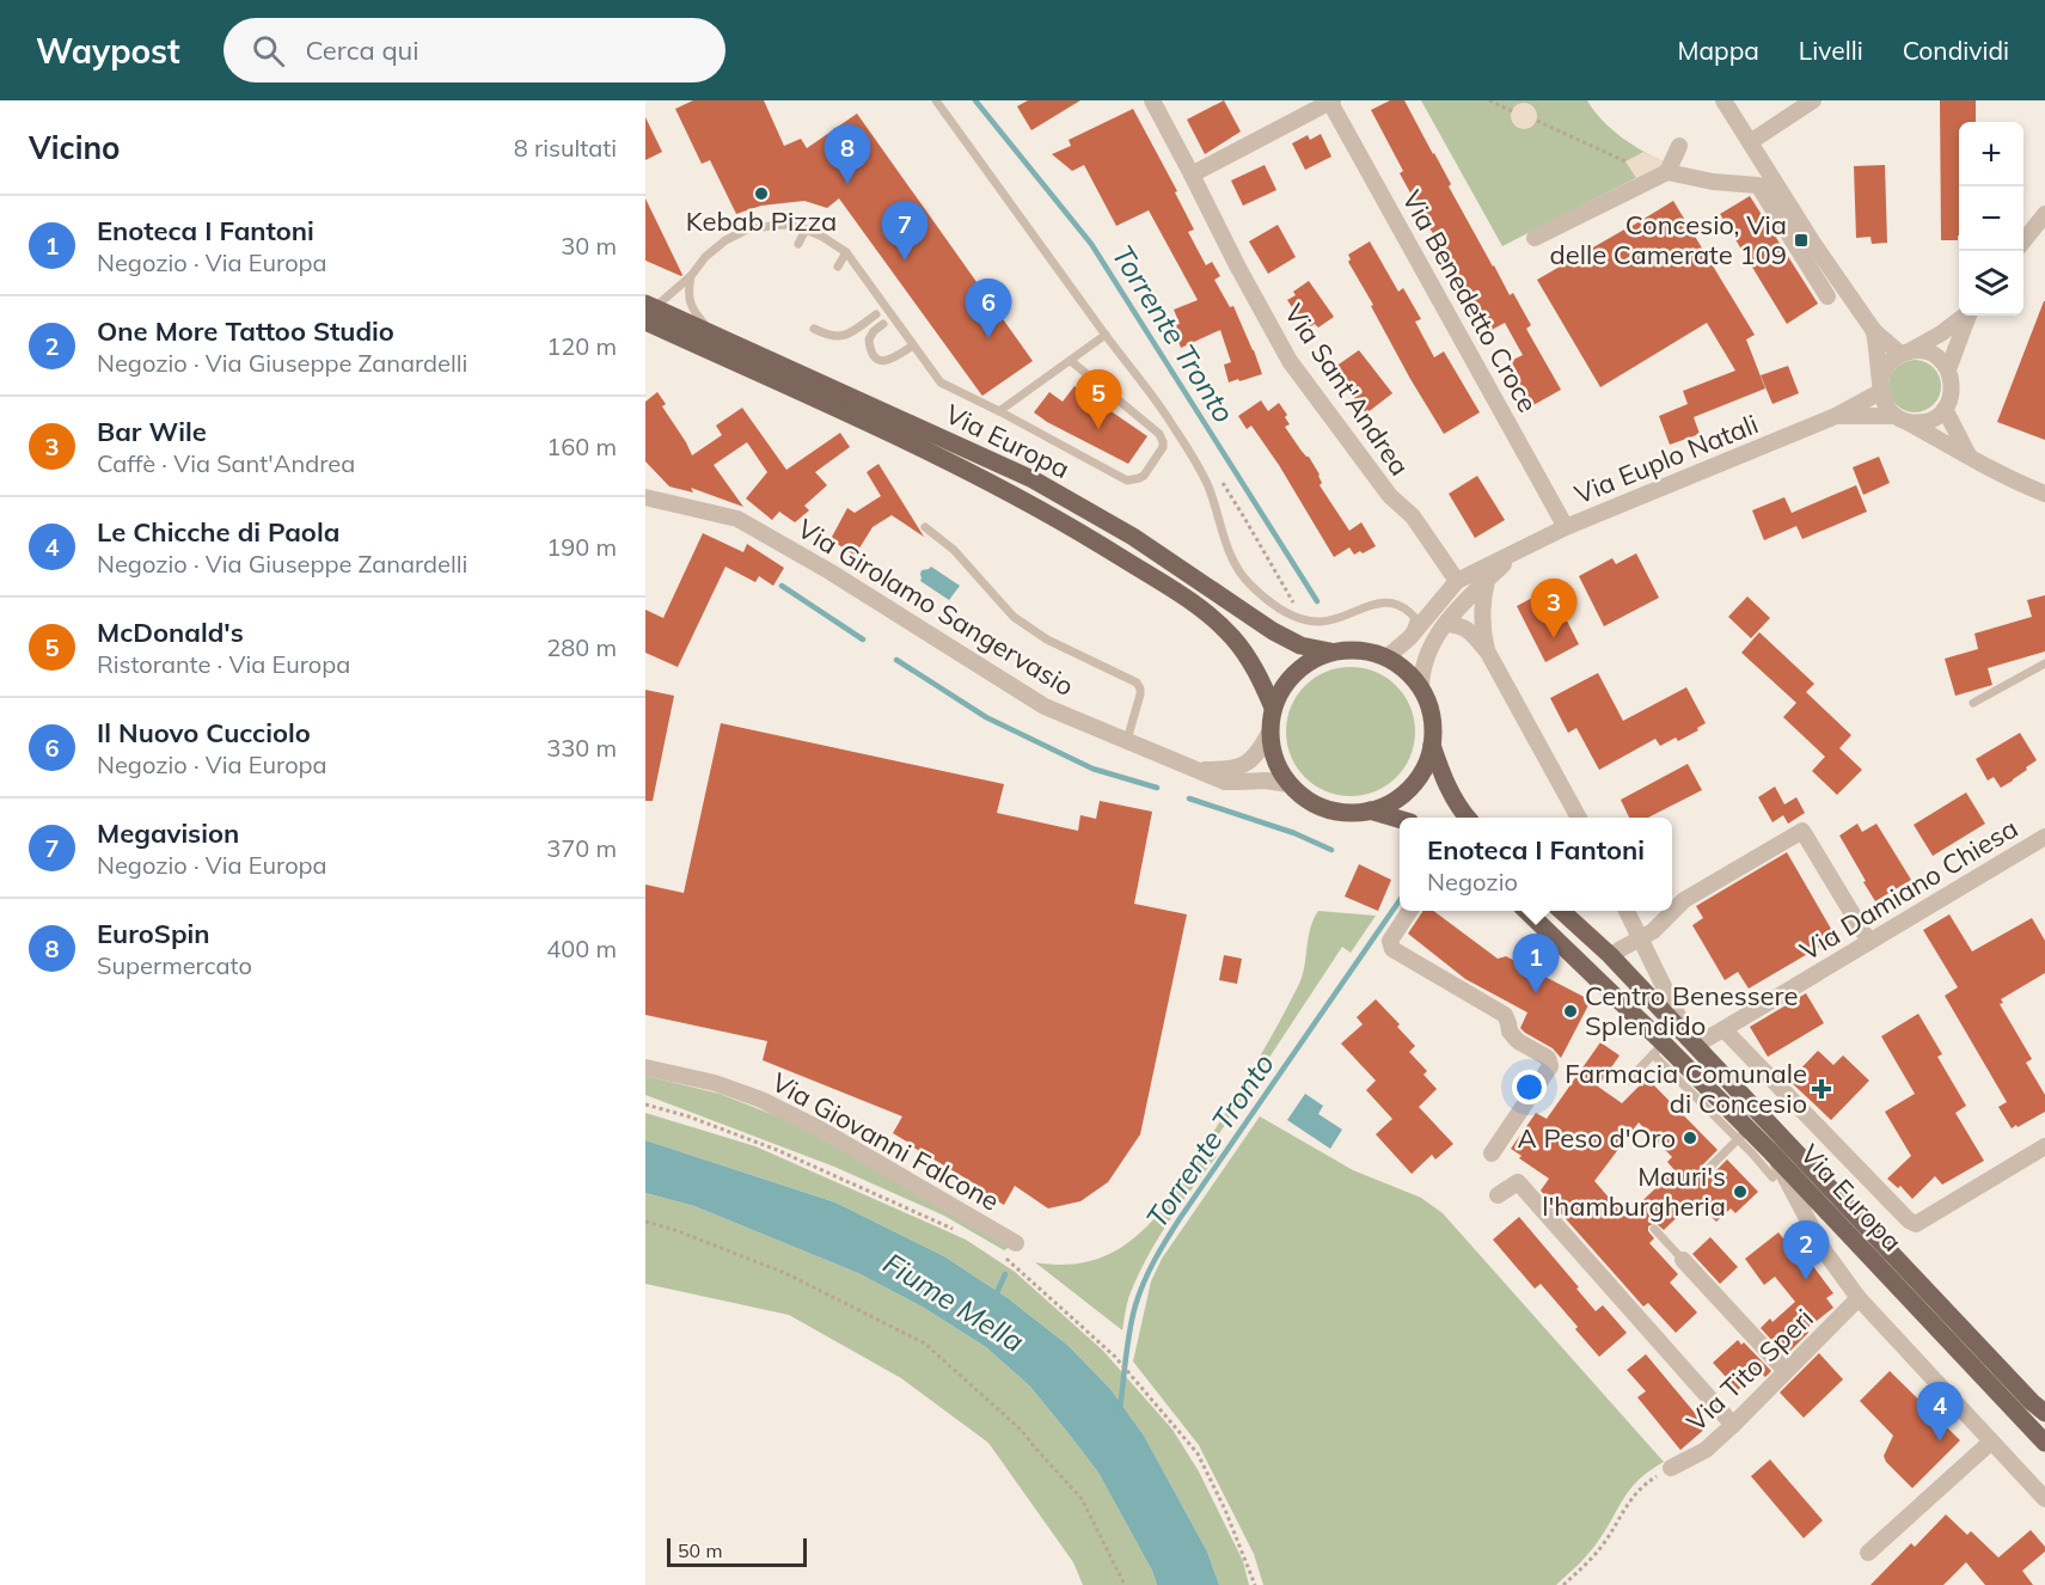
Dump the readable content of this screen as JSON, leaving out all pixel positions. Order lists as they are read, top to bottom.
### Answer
{
  "streets": {
    "main road": ["Via Europa"],
    "street": [
      "Via Benedetto Croce",
      "Via Sant'Andrea",
      "Via Euplo Natali",
      "Via Girolamo Sangervasio",
      "Via Damiano Chiesa",
      "Via Giovanni Falcone",
      "Via Tito Speri"
    ]
  },
  "crossings": [
    ["Via Benedetto Croce", "Via Euplo Natali"],
    ["Via Sant'Andrea", "Via Euplo Natali"],
    ["Via Europa", "Via Euplo Natali"],
    ["Via Europa", "Via Girolamo Sangervasio"],
    ["Via Europa", "Via Damiano Chiesa"],
    ["Via Euplo Natali", "Via Girolamo Sangervasio"]
  ],
  "water": ["Torrente Tronto", "Fiume Mella"],
  "places": {
    "other": [
      "Kebab Pizza",
      "Centro Benessere Splendido",
      "A Peso d'Oro",
      "Mauri's l'hamburgheria"
    ],
    "transit": ["Concesio, Via delle Camerate 109"],
    "health": ["Farmacia Comunale di Concesio"]
  },
  "scale_bar": "50 m",
  "page": {
    "header": "Waypost",
    "search": "Cerca qui",
    "nav": ["Mappa", "Livelli", "Condividi"],
    "heading": ["Vicino", "8 risultati"],
    "map_buttons": ["+", "−"],
    "pins": [
      "8",
      "7",
      "6",
      "5",
      "3",
      "1",
      "2",
      "4"
    ],
    "list": [
      {
        "mark": "1",
        "name": "Enoteca I Fantoni",
        "note": "Negozio · Via Europa",
        "value": "30 m"
      },
      {
        "mark": "2",
        "name": "One More Tattoo Studio",
        "note": "Negozio · Via Giuseppe Zanardelli",
        "value": "120 m"
      },
      {
        "mark": "3",
        "name": "Bar Wile",
        "note": "Caffè · Via Sant'Andrea",
        "value": "160 m"
      },
      {
        "mark": "4",
        "name": "Le Chicche di Paola",
        "note": "Negozio · Via Giuseppe Zanardelli",
        "value": "190 m"
      },
      {
        "mark": "5",
        "name": "McDonald's",
        "note": "Ristorante · Via Europa",
        "value": "280 m"
      },
      {
        "mark": "6",
        "name": "Il Nuovo Cucciolo",
        "note": "Negozio · Via Europa",
        "value": "330 m"
      },
      {
        "mark": "7",
        "name": "Megavision",
        "note": "Negozio · Via Europa",
        "value": "370 m"
      },
      {
        "mark": "8",
        "name": "EuroSpin",
        "note": "Supermercato",
        "value": "400 m"
      }
    ],
    "popup": ["Enoteca I Fantoni", "Negozio"],
    "scale": "50 m"
  }
}
